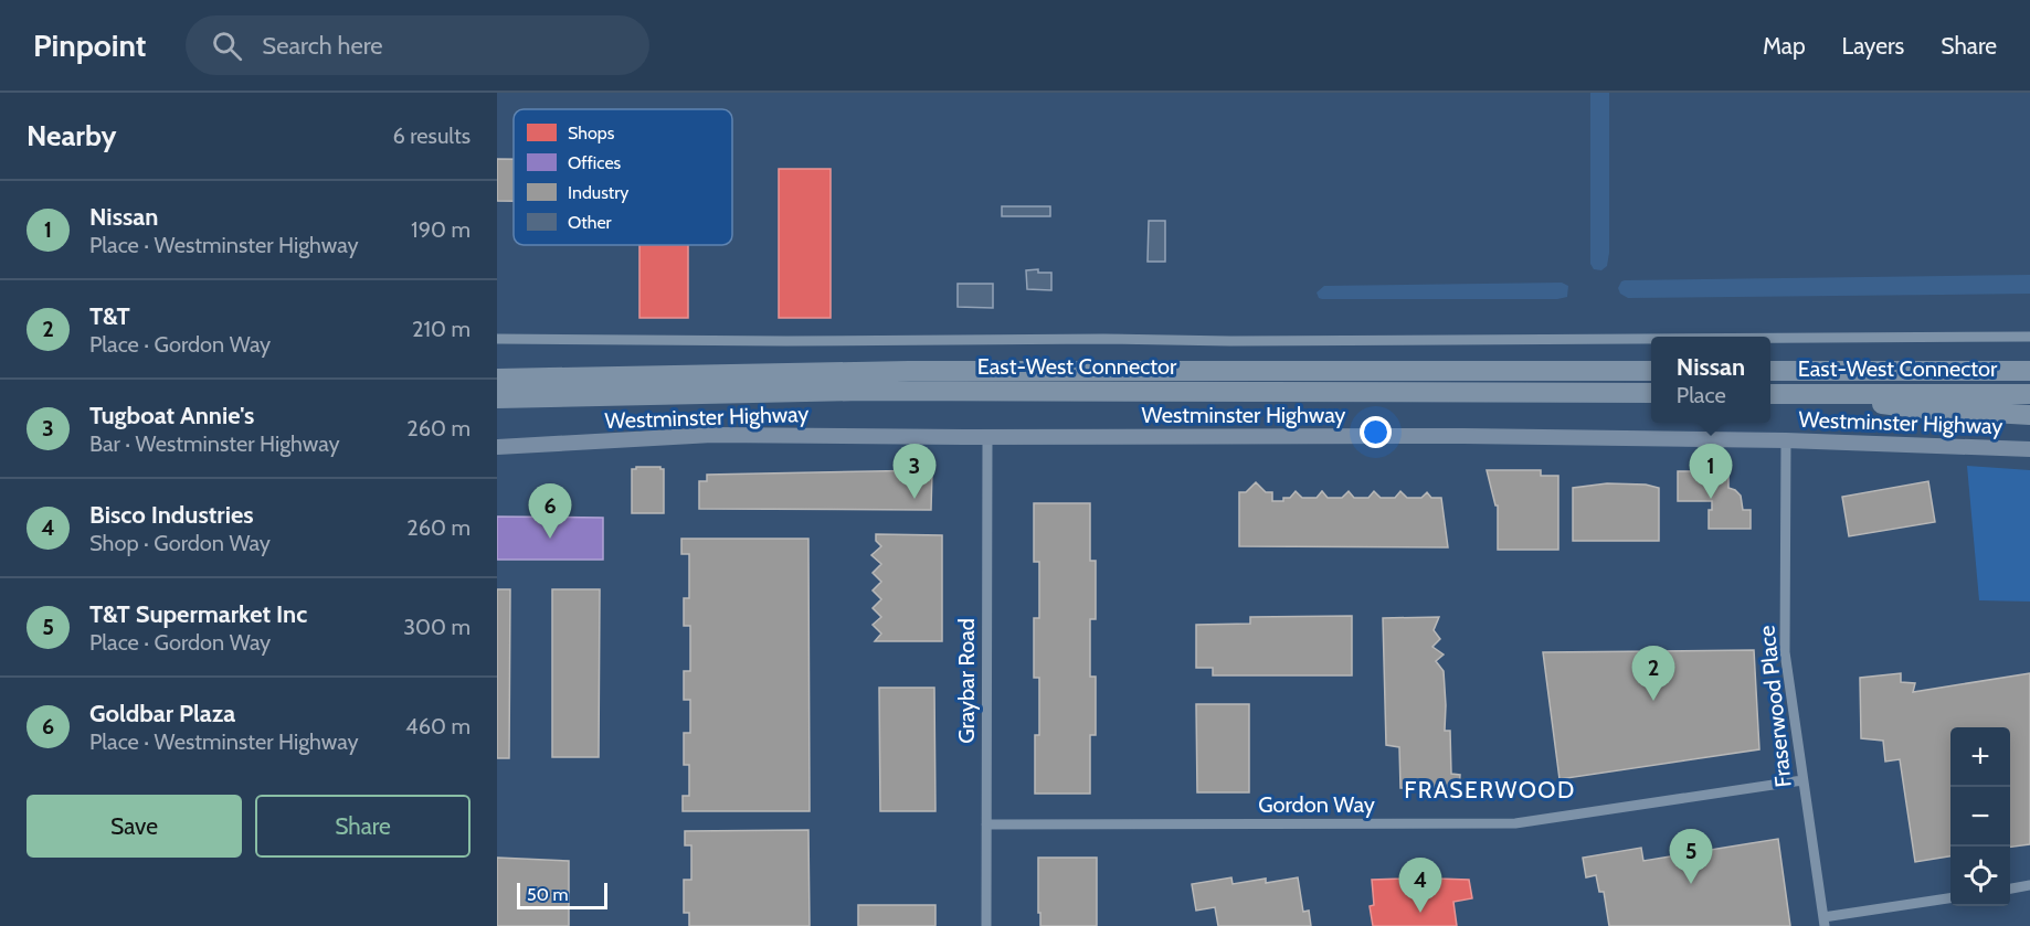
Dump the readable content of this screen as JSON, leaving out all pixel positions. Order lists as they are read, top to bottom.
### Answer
{
  "streets": {
    "highway": ["East-West Connector"],
    "main road": ["Westminster Highway"],
    "street": ["Graybar Road", "Fraserwood Place", "Gordon Way"]
  },
  "crossings": [
    ["Westminster Highway", "Graybar Road"],
    ["Westminster Highway", "Fraserwood Place"],
    ["Graybar Road", "Gordon Way"],
    ["Fraserwood Place", "Gordon Way"]
  ],
  "districts": ["FRASERWOOD"],
  "legend": [
    "Shops",
    "Offices",
    "Industry",
    "Other"
  ],
  "scale_bar": "50 m",
  "page": {
    "header": "Pinpoint",
    "search": "Search here",
    "nav": ["Map", "Layers", "Share"],
    "heading": ["Nearby", "6 results"],
    "list": [
      {
        "mark": "1",
        "name": "Nissan",
        "note": "Place · Westminster Highway",
        "value": "190 m"
      },
      {
        "mark": "2",
        "name": "T&T",
        "note": "Place · Gordon Way",
        "value": "210 m"
      },
      {
        "mark": "3",
        "name": "Tugboat Annie's",
        "note": "Bar · Westminster Highway",
        "value": "260 m"
      },
      {
        "mark": "4",
        "name": "Bisco Industries",
        "note": "Shop · Gordon Way",
        "value": "260 m"
      },
      {
        "mark": "5",
        "name": "T&T Supermarket Inc",
        "note": "Place · Gordon Way",
        "value": "300 m"
      },
      {
        "mark": "6",
        "name": "Goldbar Plaza",
        "note": "Place · Westminster Highway",
        "value": "460 m"
      }
    ],
    "popup": ["Nissan", "Place"],
    "pins": [
      "1",
      "3",
      "6",
      "2",
      "5",
      "4"
    ],
    "map_buttons": ["+", "−"],
    "buttons": ["Save", "Share"],
    "scale": "50 m"
  }
}
